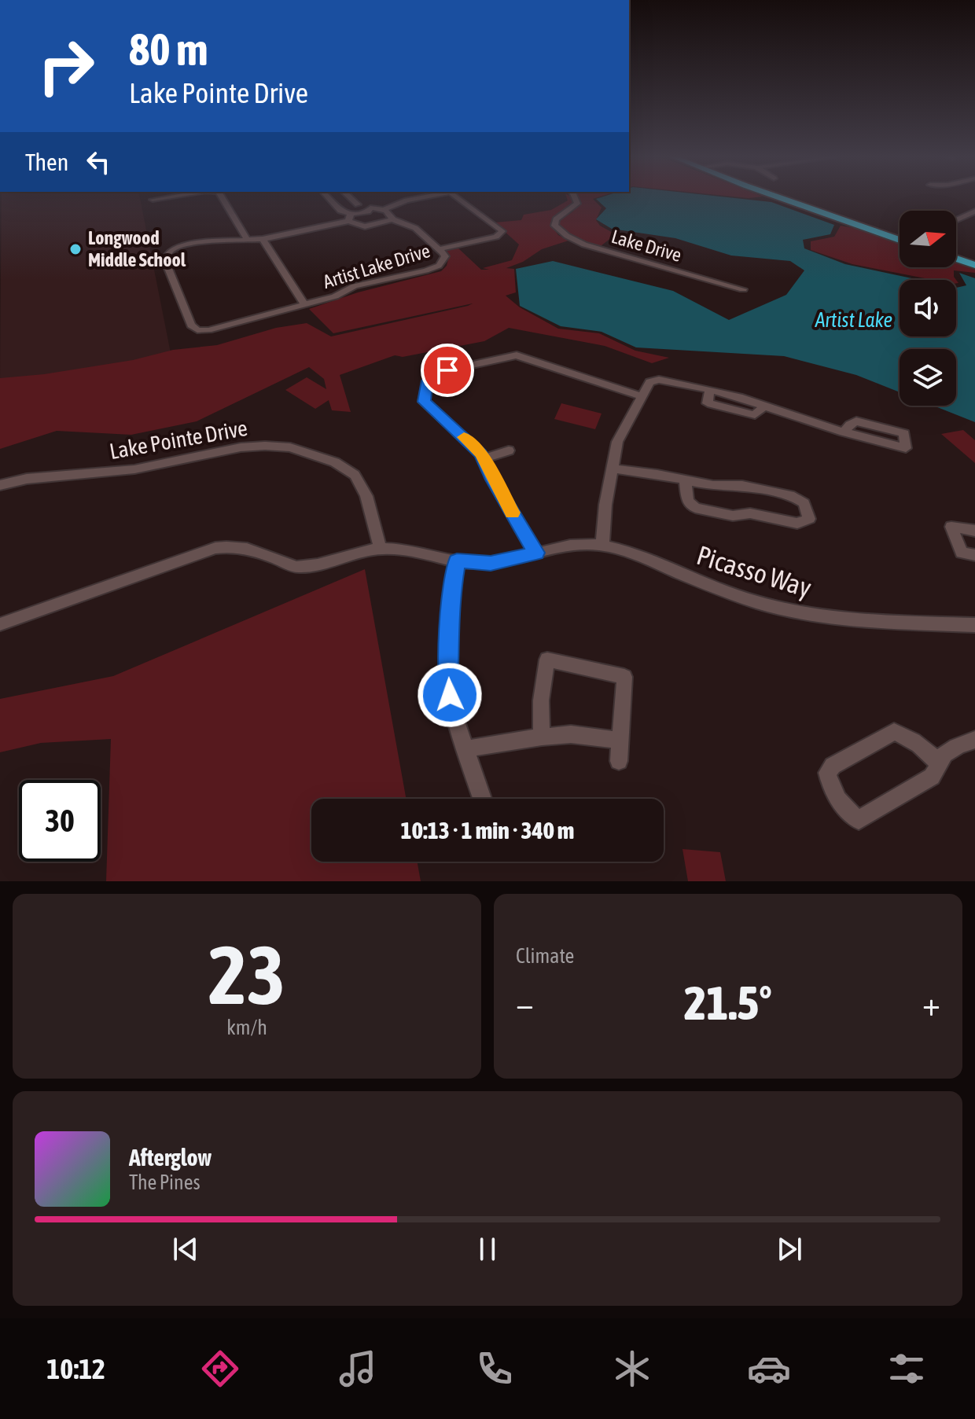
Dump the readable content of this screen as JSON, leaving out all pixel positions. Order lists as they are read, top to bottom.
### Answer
{
  "streets": {
    "street": [
      "Lake Drive",
      "Artist Lake Drive",
      "Lake Pointe Drive",
      "Picasso Way"
    ]
  },
  "water": ["Artist Lake"],
  "places": ["Longwood Middle School"],
  "north": "right",
  "page": {
    "turn": ["80 m", "Lake Pointe Drive"],
    "then": "Then",
    "limit": "30",
    "trip": "10:13 · 1 min · 340 m",
    "tile": [
      ["23", "km/h"],
      "Climate"
    ],
    "heat": ["−", "21.5°", "+"],
    "song": ["Afterglow", "The Pines"],
    "tabs": "10:12"
  }
}
